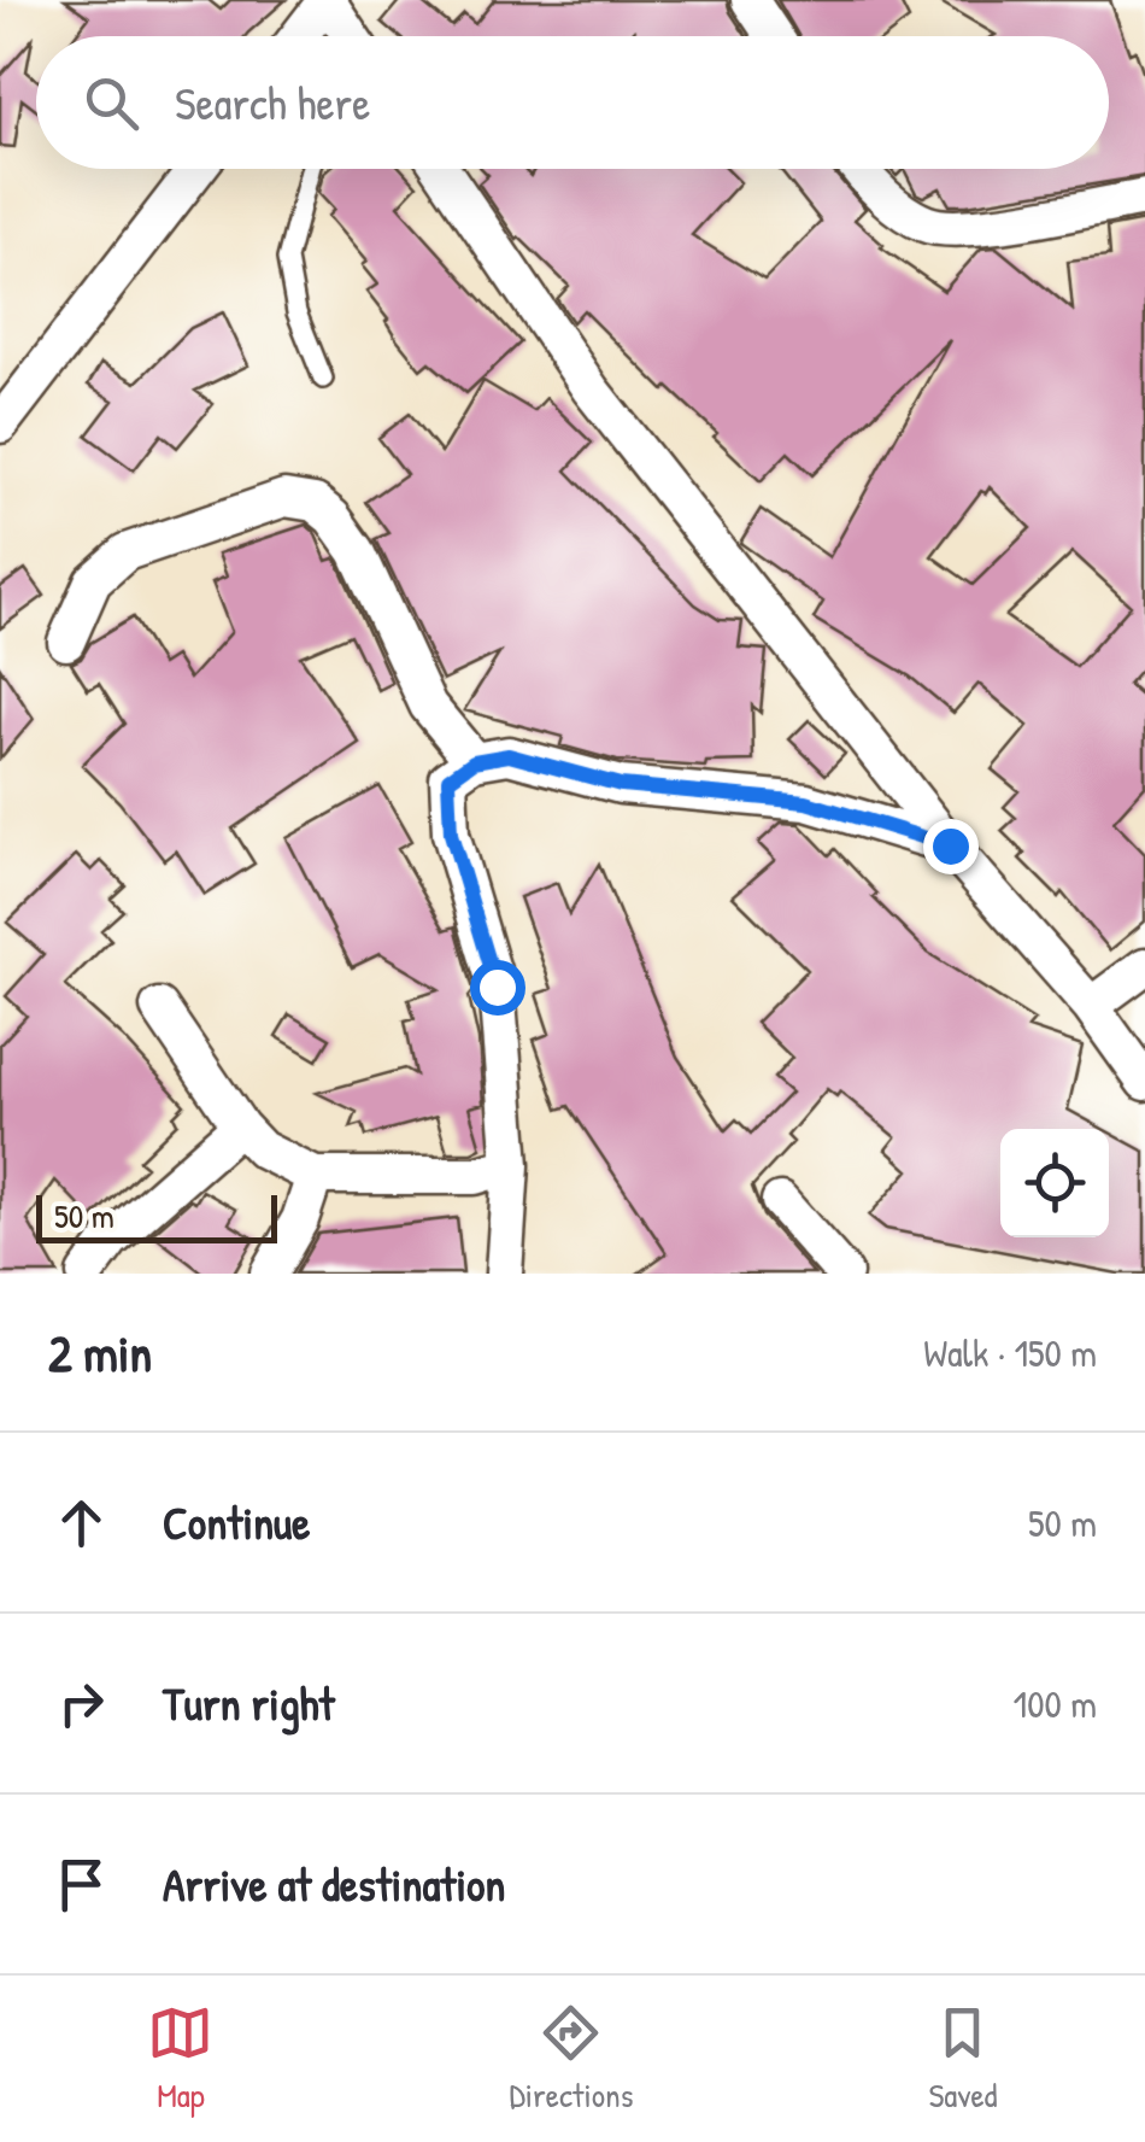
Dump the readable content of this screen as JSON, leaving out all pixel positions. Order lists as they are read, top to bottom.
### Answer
{
  "scale_bar": "50 m",
  "page": {
    "search": "Search here",
    "scale": "50 m",
    "heading": ["2 min", "Walk · 150 m"],
    "list": [
      ["Continue", "50 m"],
      ["Turn right", "100 m"],
      "Arrive at destination"
    ],
    "nav": ["Map", "Directions", "Saved"]
  }
}
